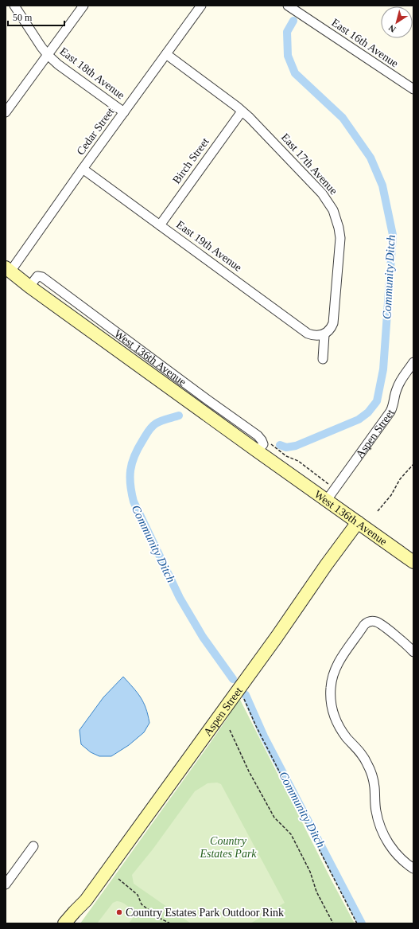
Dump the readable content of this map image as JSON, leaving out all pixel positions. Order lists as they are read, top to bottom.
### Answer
{
  "streets": {
    "street": [
      "East 16th Avenue",
      "East 18th Avenue",
      "Cedar Street",
      "Birch Street",
      "East 17th Avenue",
      "East 19th Avenue",
      "West 136th Avenue",
      "Aspen Street"
    ]
  },
  "crossings": [
    ["East 18th Avenue", "Cedar Street"],
    ["Cedar Street", "East 17th Avenue"],
    ["Cedar Street", "East 19th Avenue"],
    ["Cedar Street", "West 136th Avenue"],
    ["Birch Street", "East 17th Avenue"],
    ["Birch Street", "East 19th Avenue"],
    ["East 17th Avenue", "East 19th Avenue"],
    ["West 136th Avenue", "Aspen Street"]
  ],
  "water": ["Community Ditch"],
  "parks": ["Country Estates Park"],
  "places": ["Country Estates Park Outdoor Rink"],
  "scale_bar": "50 m",
  "north": "bottom left"
}
